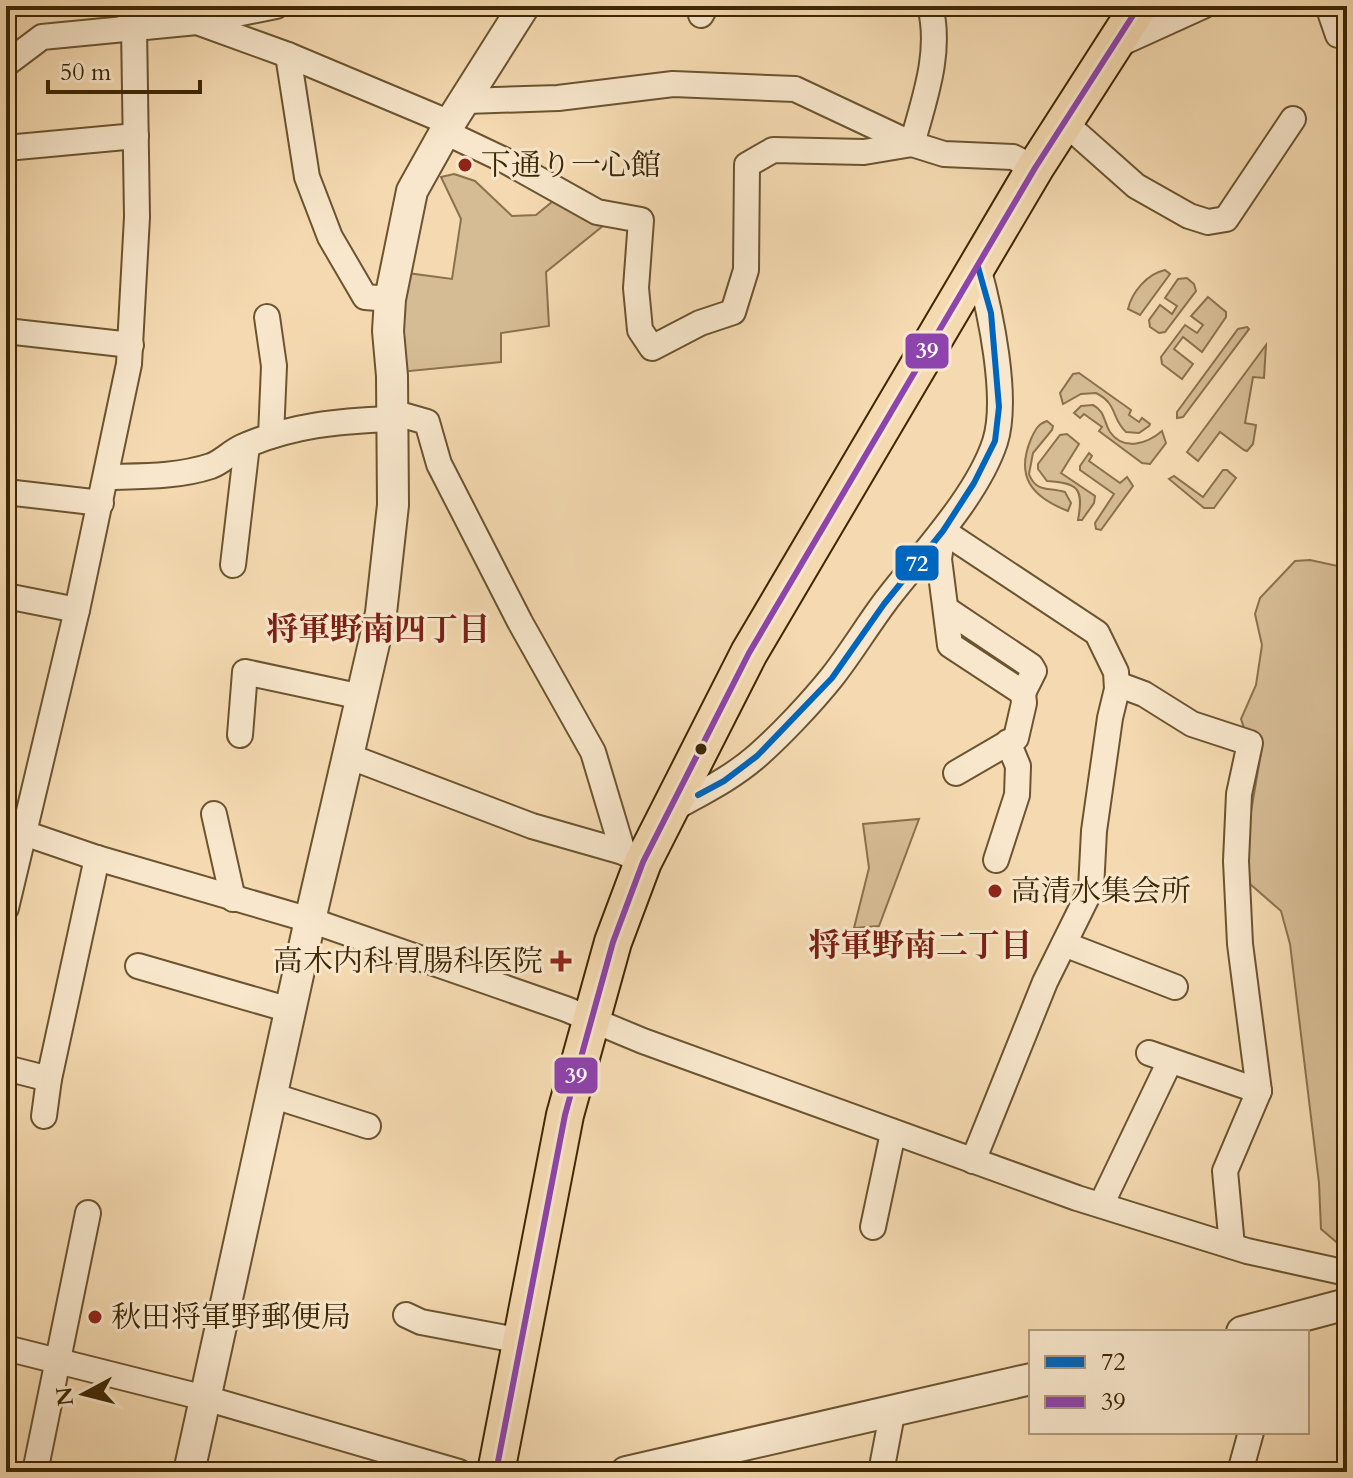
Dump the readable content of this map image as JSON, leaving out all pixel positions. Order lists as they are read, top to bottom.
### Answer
{
  "districts": ["将軍野南四丁目", "将軍野南二丁目"],
  "places": {
    "other": ["下通り一心館", "高清水集会所", "秋田将軍野郵便局"],
    "health": ["高木内科胃腸科医院"]
  },
  "lines": ["transit line 39", "transit line 72"],
  "legend": ["72", "39"],
  "scale_bar": "50 m",
  "north": "left"
}
